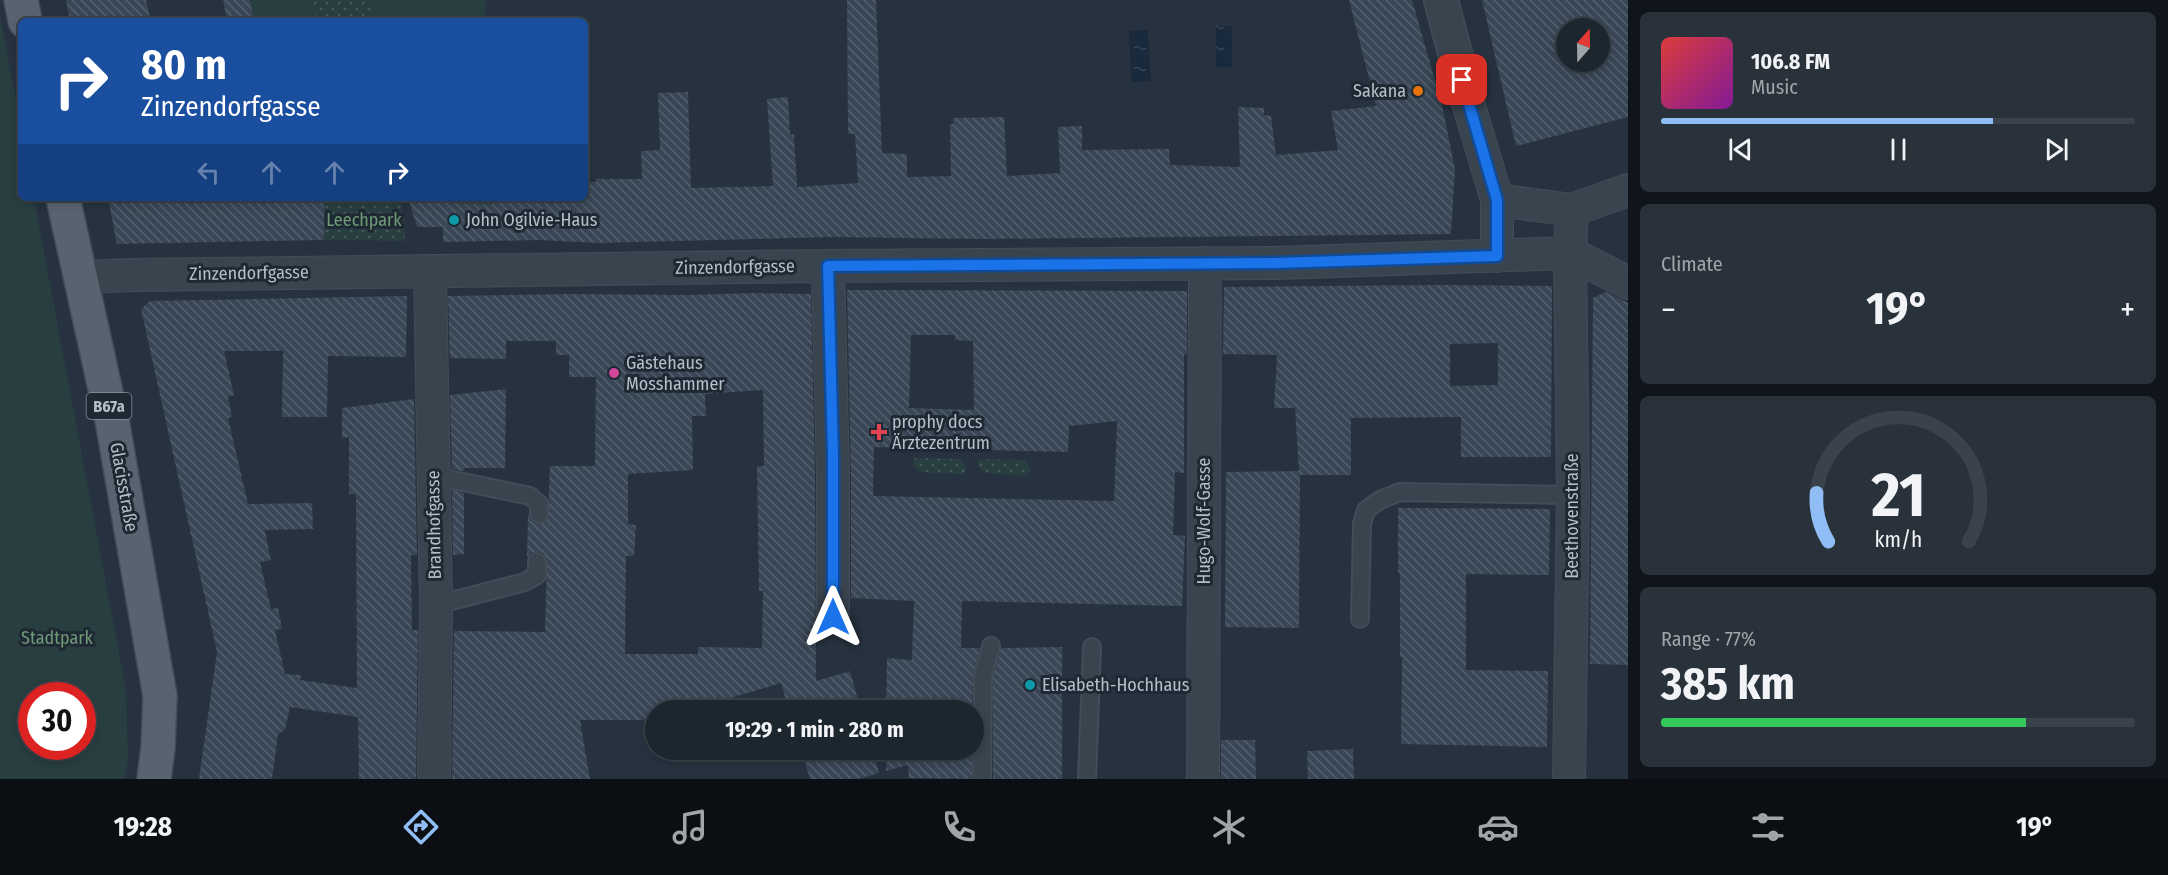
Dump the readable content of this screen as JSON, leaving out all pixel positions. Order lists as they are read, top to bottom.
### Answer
{
  "streets": {
    "main road": ["B67a", "Glacisstraße"],
    "street": [
      "Zinzendorfgasse",
      "Beethovenstraße",
      "Hugo-Wolf-Gasse",
      "Brandhofgasse"
    ]
  },
  "crossings": [
    ["Zinzendorfgasse", "Glacisstraße"],
    ["Zinzendorfgasse", "Beethovenstraße"],
    ["Zinzendorfgasse", "Hugo-Wolf-Gasse"],
    ["Zinzendorfgasse", "Brandhofgasse"]
  ],
  "parks": ["Leechpark", "Stadtpark"],
  "places": {
    "other": [
      "Sakana",
      "John Ogilvie-Haus",
      "Gästehaus Mosshammer",
      "Elisabeth-Hochhaus"
    ],
    "health": ["prophy docs Ärztezentrum"]
  },
  "north": "top",
  "page": {
    "turn": ["80 m", "Zinzendorfgasse"],
    "song": ["106.8 FM", "Music"],
    "tile": [
      "Climate",
      ["Range · 77%", "385 km"]
    ],
    "heat": ["−", "19°", "+"],
    "limit": "30",
    "trip": "19:29 · 1 min · 280 m",
    "tabs": ["19:28", "19°"],
    "gauge": ["21", "km/h"]
  }
}
